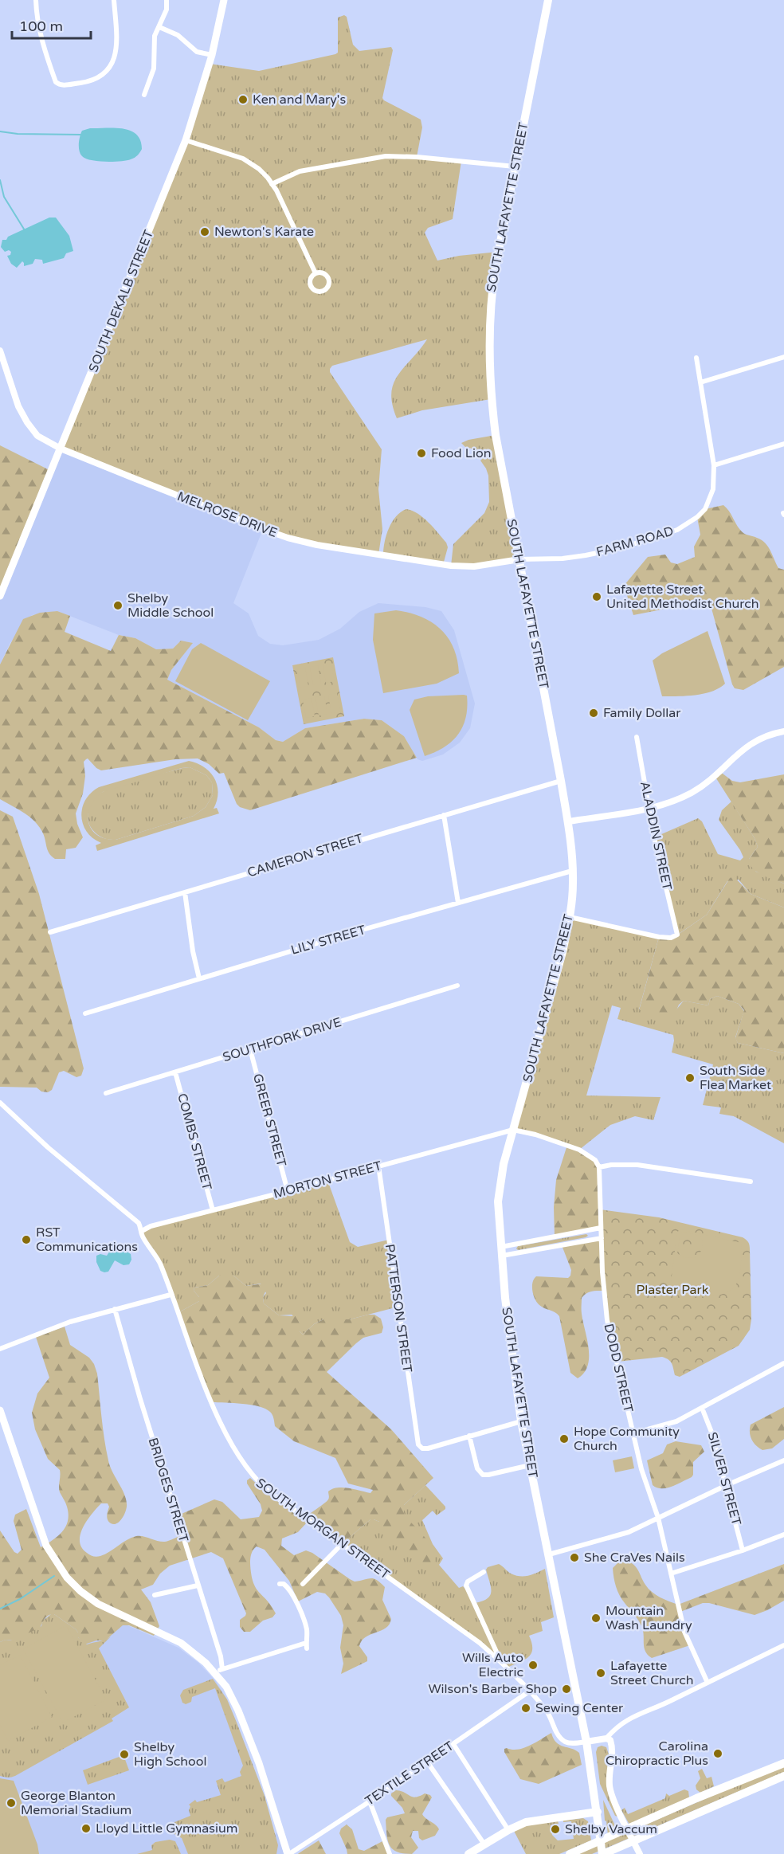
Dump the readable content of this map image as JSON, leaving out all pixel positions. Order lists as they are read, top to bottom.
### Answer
{
  "streets": {
    "main road": ["SOUTH LAFAYETTE STREET", "SOUTH DEKALB STREET"],
    "street": [
      "MELROSE DRIVE",
      "FARM ROAD",
      "ALADDIN STREET",
      "CAMERON STREET",
      "LILY STREET",
      "SOUTHFORK DRIVE",
      "GREER STREET",
      "COMBS STREET",
      "MORTON STREET",
      "PATTERSON STREET",
      "DODD STREET",
      "SILVER STREET",
      "BRIDGES STREET",
      "SOUTH MORGAN STREET",
      "TEXTILE STREET"
    ]
  },
  "crossings": [
    ["SOUTH LAFAYETTE STREET", "MELROSE DRIVE"],
    ["SOUTH LAFAYETTE STREET", "FARM ROAD"],
    ["SOUTH LAFAYETTE STREET", "ALADDIN STREET"],
    ["SOUTH LAFAYETTE STREET", "CAMERON STREET"],
    ["SOUTH LAFAYETTE STREET", "LILY STREET"],
    ["SOUTH LAFAYETTE STREET", "MORTON STREET"],
    ["SOUTH LAFAYETTE STREET", "SOUTH MORGAN STREET"],
    ["SOUTH DEKALB STREET", "MELROSE DRIVE"],
    ["MELROSE DRIVE", "FARM ROAD"],
    ["SOUTHFORK DRIVE", "GREER STREET"],
    ["SOUTHFORK DRIVE", "COMBS STREET"],
    ["GREER STREET", "MORTON STREET"],
    ["COMBS STREET", "MORTON STREET"],
    ["MORTON STREET", "PATTERSON STREET"],
    ["MORTON STREET", "SOUTH MORGAN STREET"],
    ["SOUTH MORGAN STREET", "TEXTILE STREET"]
  ],
  "parks": ["Plaster Park"],
  "places": [
    "Ken and Mary's",
    "Newton's Karate",
    "Food Lion",
    "Lafayette Street United Methodist Church",
    "Shelby Middle School",
    "Family Dollar",
    "South Side Flea Market",
    "RST Communications",
    "Hope Community Church",
    "She CraVes Nails",
    "Mountain Wash Laundry",
    "Wills Auto Electric",
    "Lafayette Street Church",
    "Wilson's Barber Shop",
    "Sewing Center",
    "Carolina Chiropractic Plus",
    "Shelby High School",
    "George Blanton Memorial Stadium",
    "Lloyd Little Gymnasium",
    "Shelby Vaccum"
  ],
  "scale_bar": "100 m"
}
